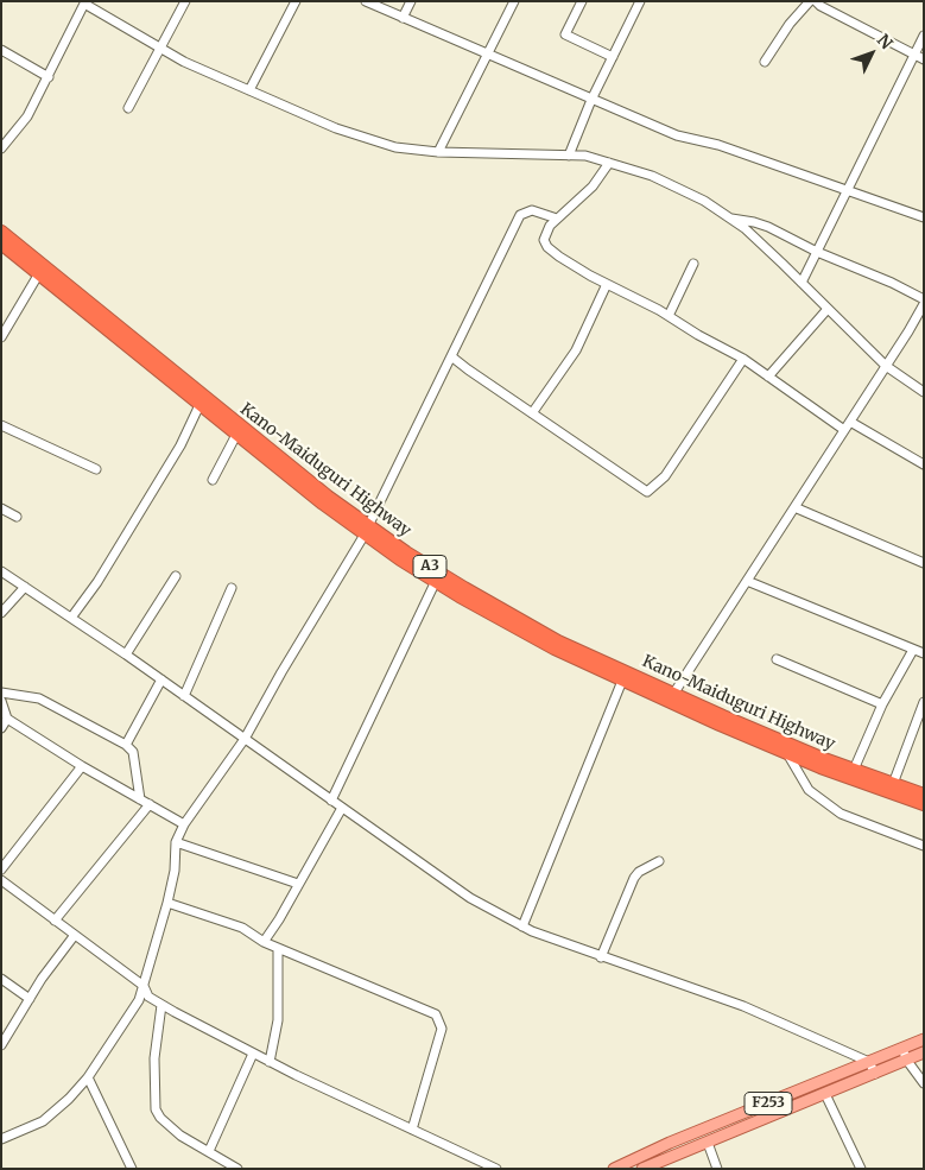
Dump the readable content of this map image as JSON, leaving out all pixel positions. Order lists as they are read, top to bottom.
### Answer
{
  "streets": {
    "highway": ["Kano-Maiduguri Highway", "A3"],
    "main road": ["F253"]
  },
  "north": "top right"
}
